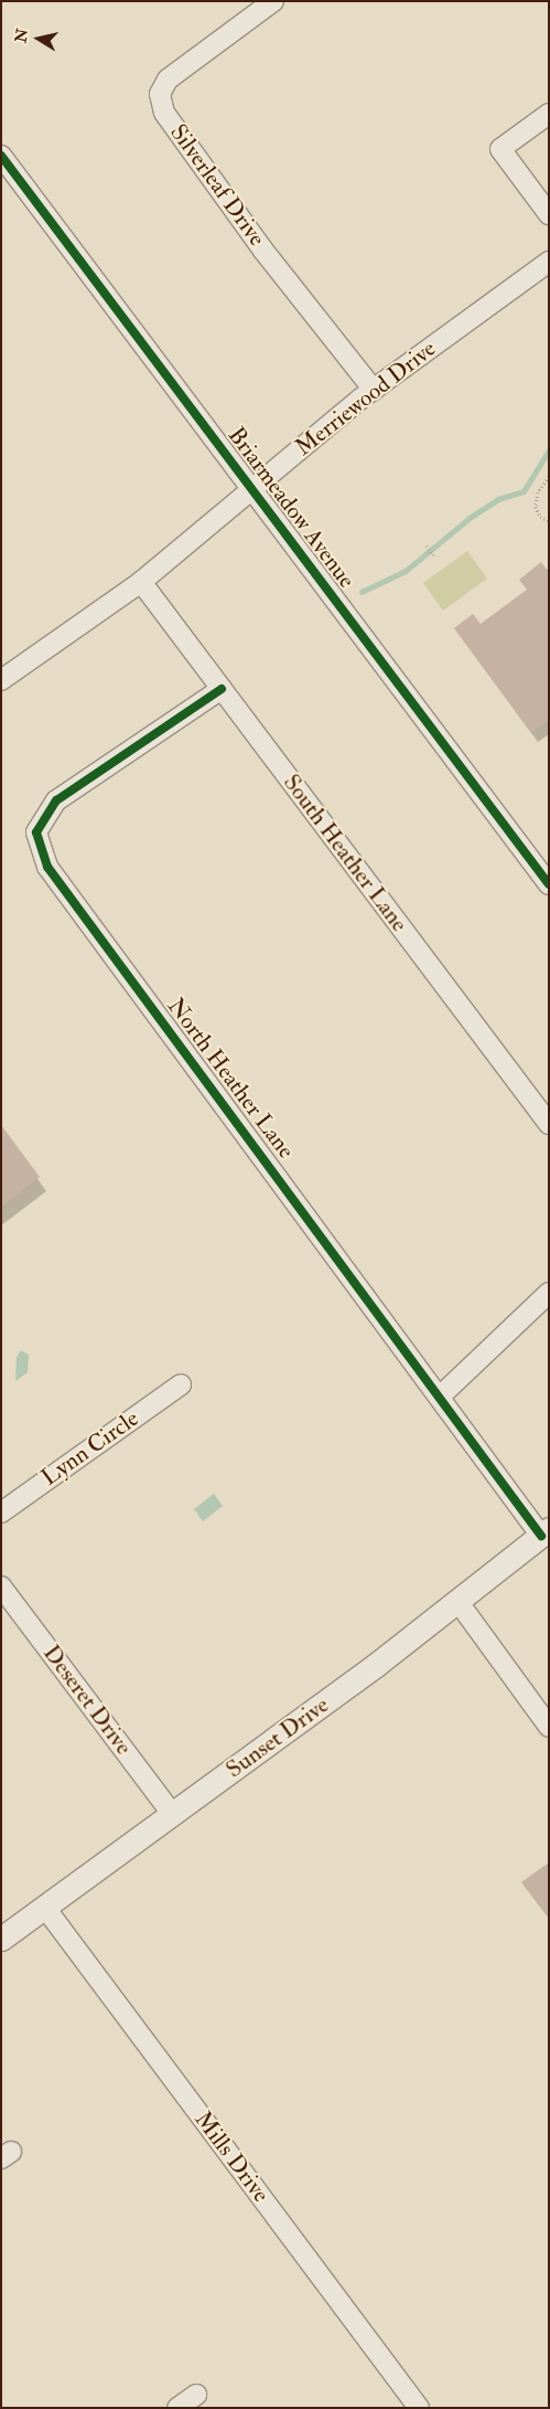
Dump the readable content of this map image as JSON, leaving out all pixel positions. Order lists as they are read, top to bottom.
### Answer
{
  "streets": {
    "street": [
      "Silverleaf Drive",
      "Merriewood Drive",
      "Briarmeadow Avenue",
      "South Heather Lane",
      "North Heather Lane",
      "Lynn Circle",
      "Deseret Drive",
      "Sunset Drive",
      "Mills Drive"
    ]
  },
  "crossings": [
    ["Silverleaf Drive", "Merriewood Drive"],
    ["Merriewood Drive", "Briarmeadow Avenue"],
    ["Merriewood Drive", "South Heather Lane"],
    ["South Heather Lane", "North Heather Lane"],
    ["North Heather Lane", "Sunset Drive"],
    ["Deseret Drive", "Sunset Drive"],
    ["Sunset Drive", "Mills Drive"]
  ],
  "north": "left"
}
